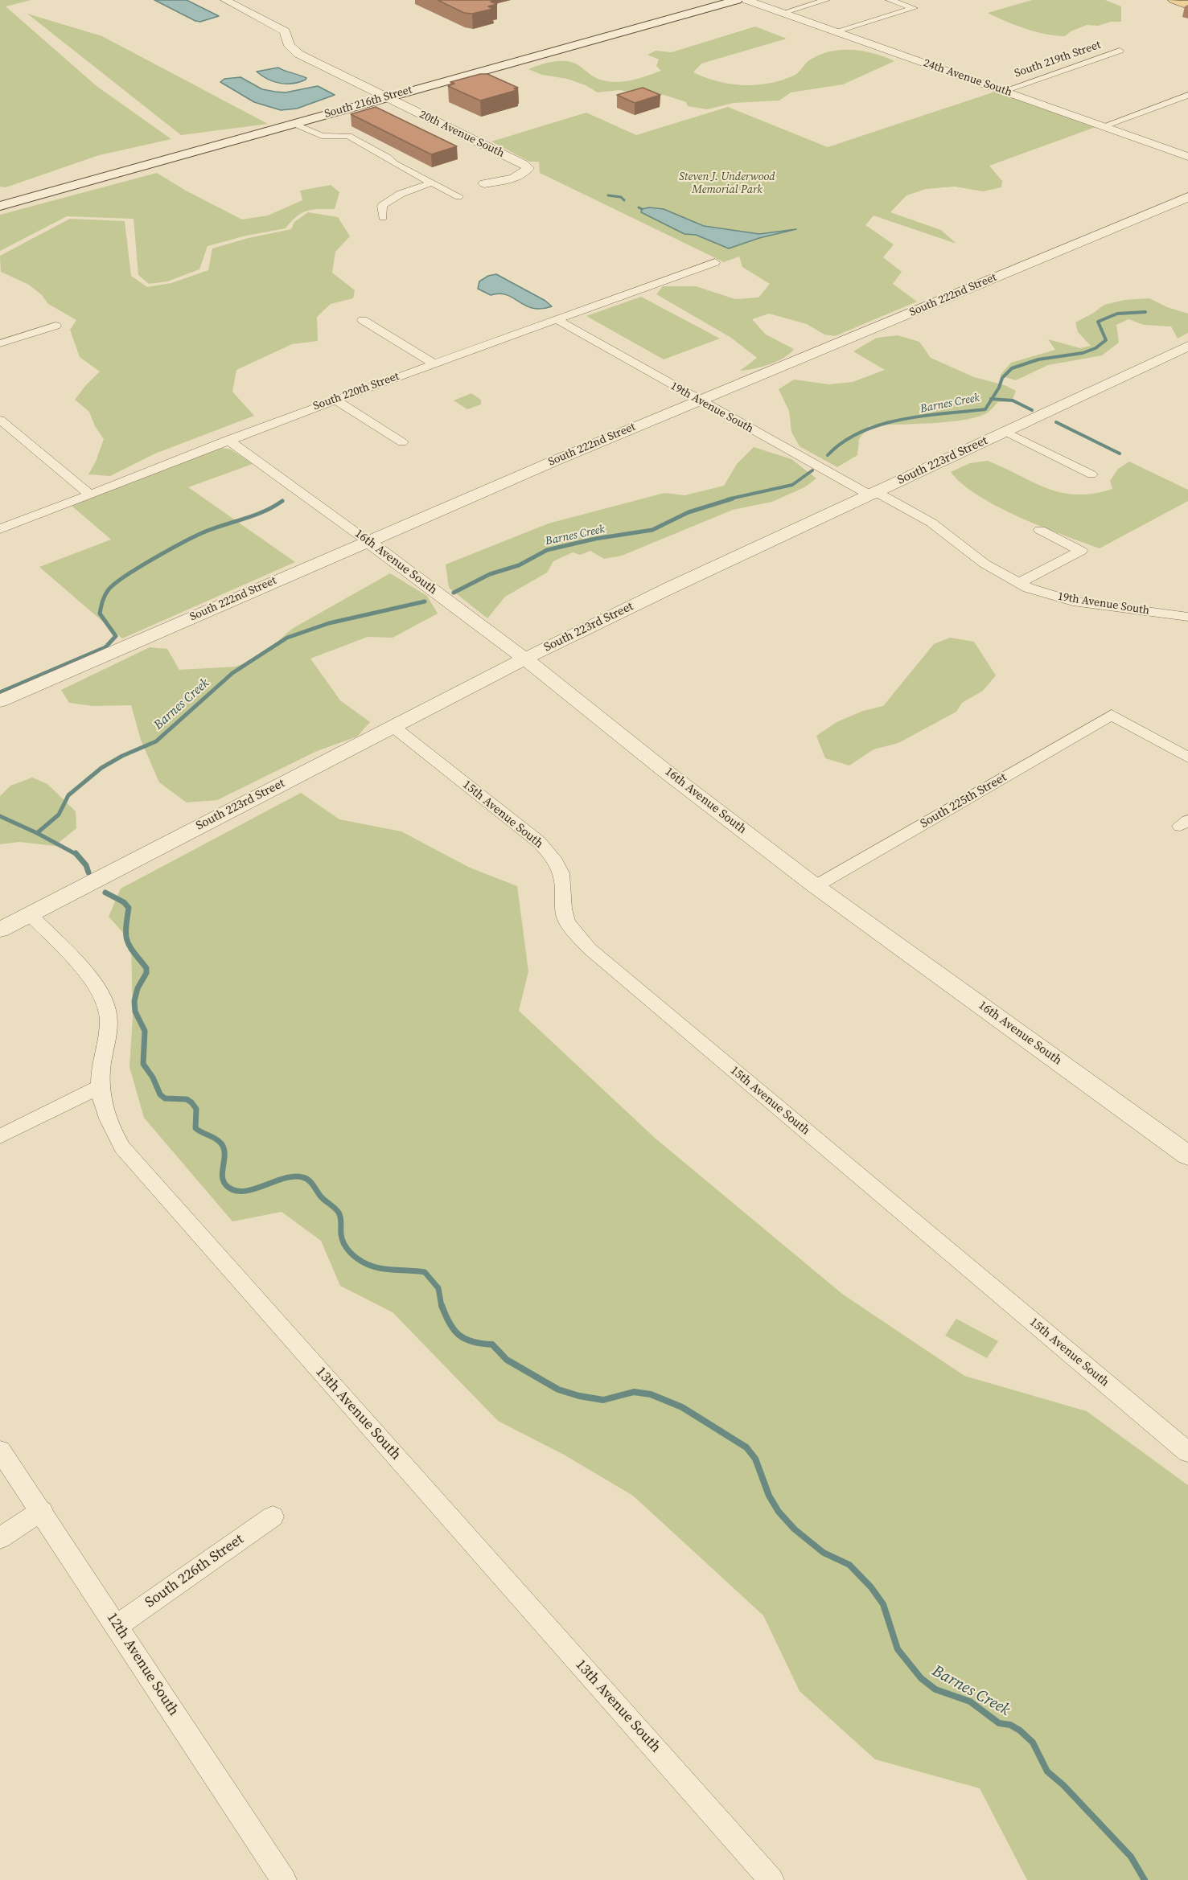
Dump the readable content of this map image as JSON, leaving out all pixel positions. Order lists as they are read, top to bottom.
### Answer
{
  "streets": {
    "main road": ["South 216th Street"],
    "street": [
      "South 219th Street",
      "24th Avenue South",
      "20th Avenue South",
      "South 222nd Street",
      "South 220th Street",
      "19th Avenue South",
      "South 223rd Street",
      "16th Avenue South",
      "South 225th Street",
      "15th Avenue South",
      "13th Avenue South",
      "South 226th Street",
      "12th Avenue South"
    ]
  },
  "crossings": [
    ["South 219th Street", "24th Avenue South"],
    ["South 216th Street", "20th Avenue South"],
    ["South 222nd Street", "19th Avenue South"],
    ["South 222nd Street", "16th Avenue South"],
    ["South 220th Street", "19th Avenue South"],
    ["South 220th Street", "16th Avenue South"],
    ["19th Avenue South", "South 223rd Street"],
    ["South 223rd Street", "16th Avenue South"],
    ["South 223rd Street", "15th Avenue South"],
    ["South 223rd Street", "13th Avenue South"],
    ["16th Avenue South", "South 225th Street"],
    ["South 226th Street", "12th Avenue South"]
  ],
  "water": ["Barnes Creek"],
  "parks": ["Steven J. Underwood Memorial Park"]
}
